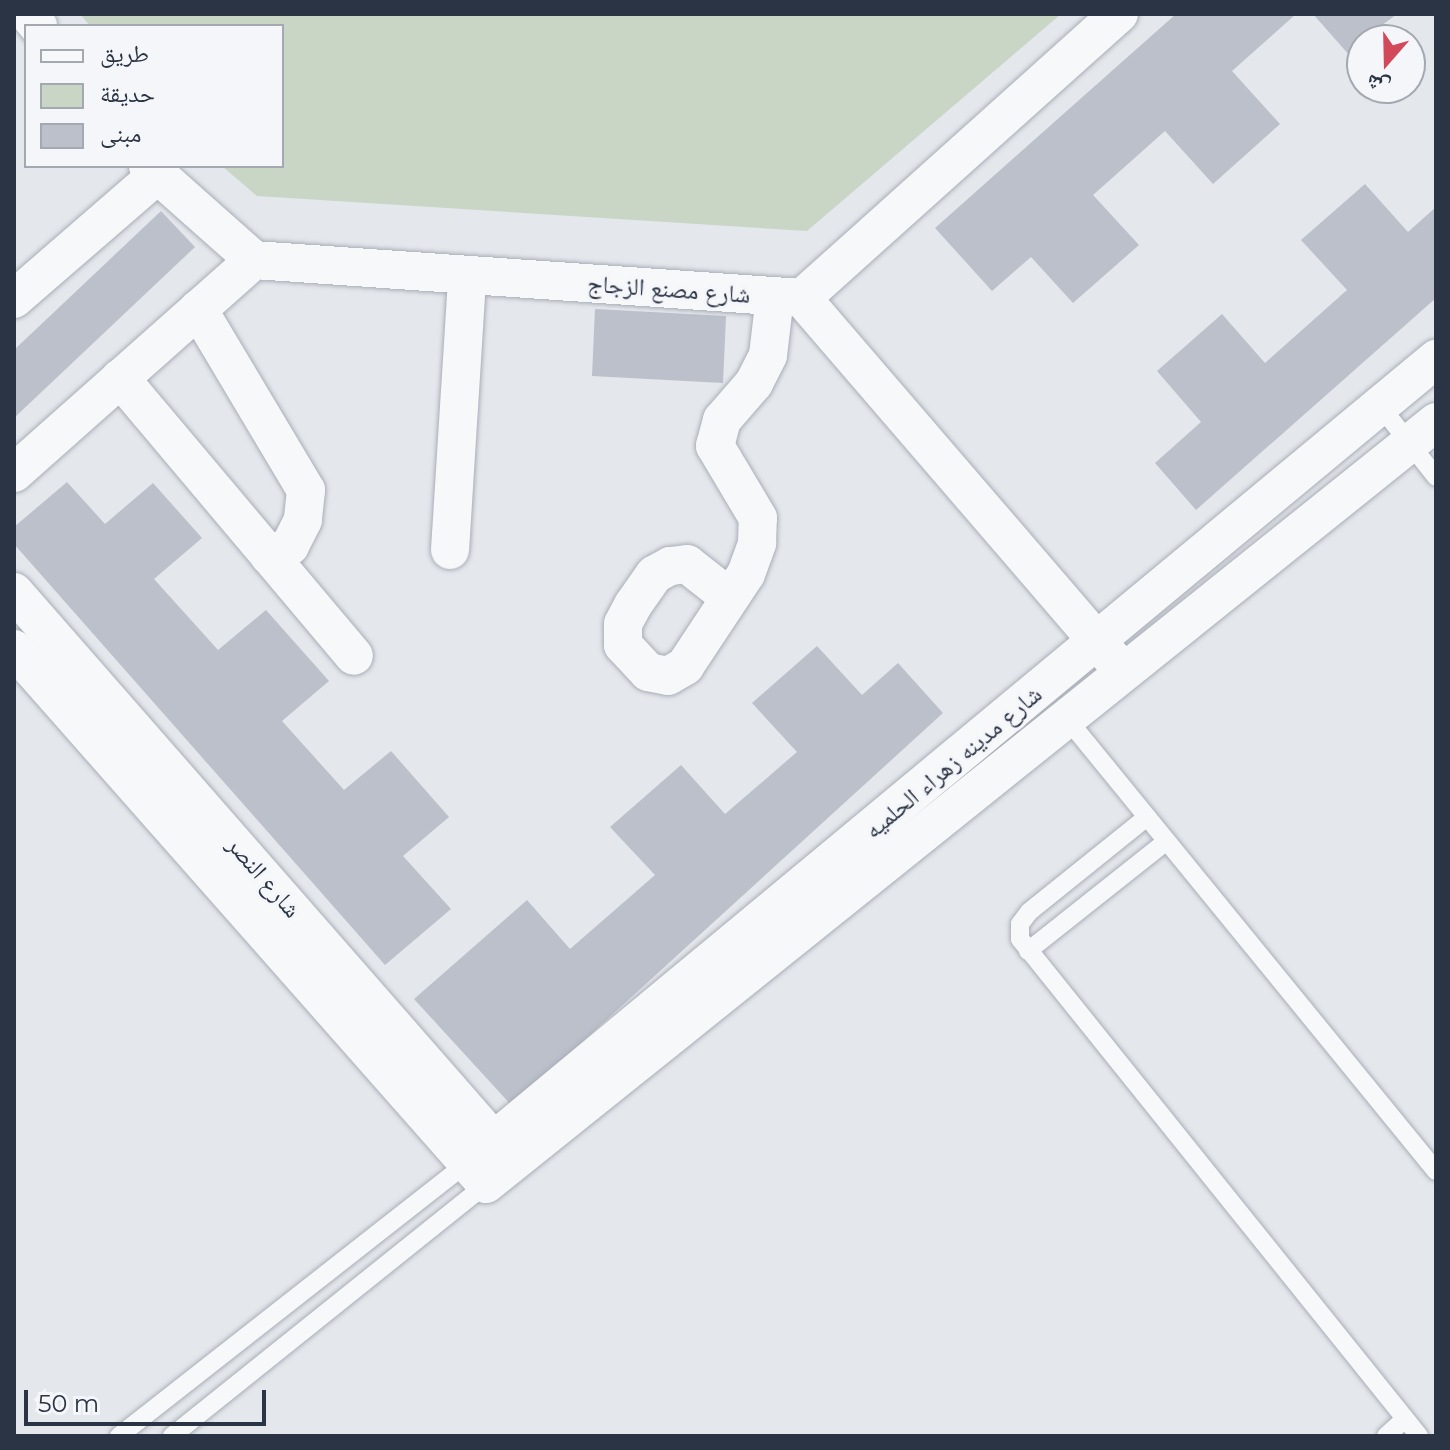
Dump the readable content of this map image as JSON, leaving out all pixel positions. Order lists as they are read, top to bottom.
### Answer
{
  "streets": {
    "street": ["شارع مصنع الزجاج", "شارع مدينه زهراء الحلميه", "شارع النصر"]
  },
  "crossings": [
    ["شارع مدينه زهراء الحلميه", "شارع النصر"]
  ],
  "legend": ["طريق", "حديقة", "مبنى"],
  "scale_bar": "50 m",
  "north": "bottom"
}
